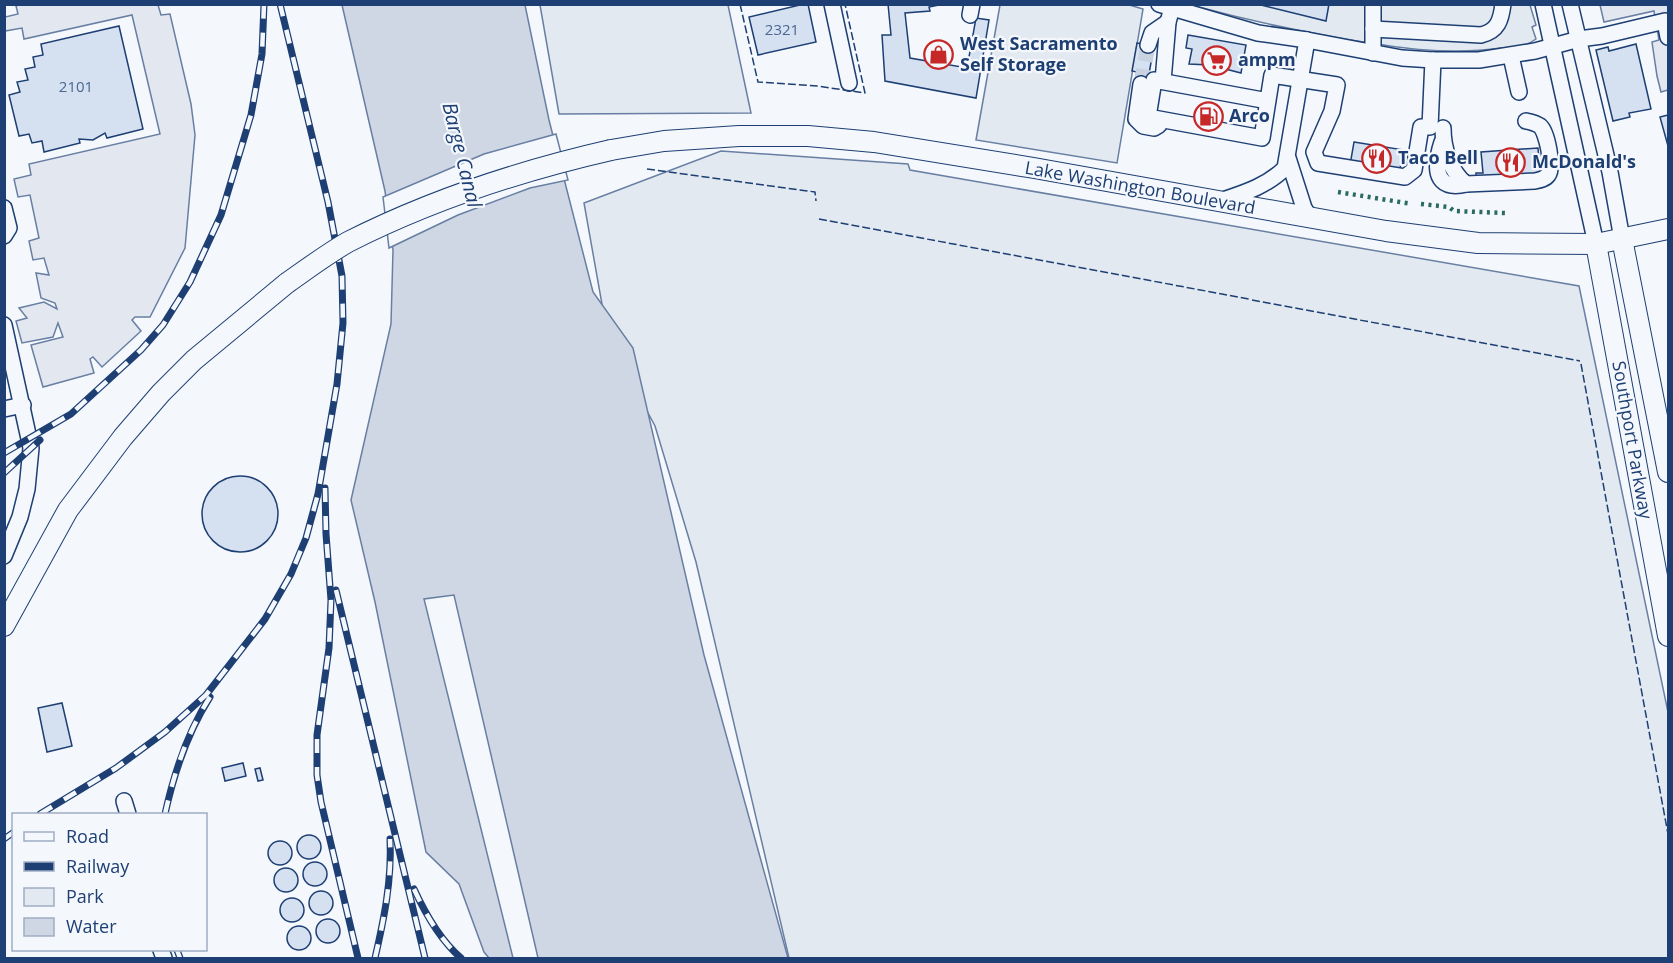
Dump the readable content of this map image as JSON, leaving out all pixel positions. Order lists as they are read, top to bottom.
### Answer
{
  "streets": {
    "main road": ["Lake Washington Boulevard", "Southport Parkway"]
  },
  "crossings": [
    ["Lake Washington Boulevard", "Southport Parkway"]
  ],
  "water": ["Barge Canal"],
  "places": {
    "shop": ["West Sacramento Self Storage"],
    "supermarket": ["ampm"],
    "fuel station": ["Arco"],
    "restaurant": ["Taco Bell", "McDonald's"]
  },
  "house_numbers": ["2321", "2101"],
  "legend": [
    "Road",
    "Railway",
    "Park",
    "Water"
  ]
}
